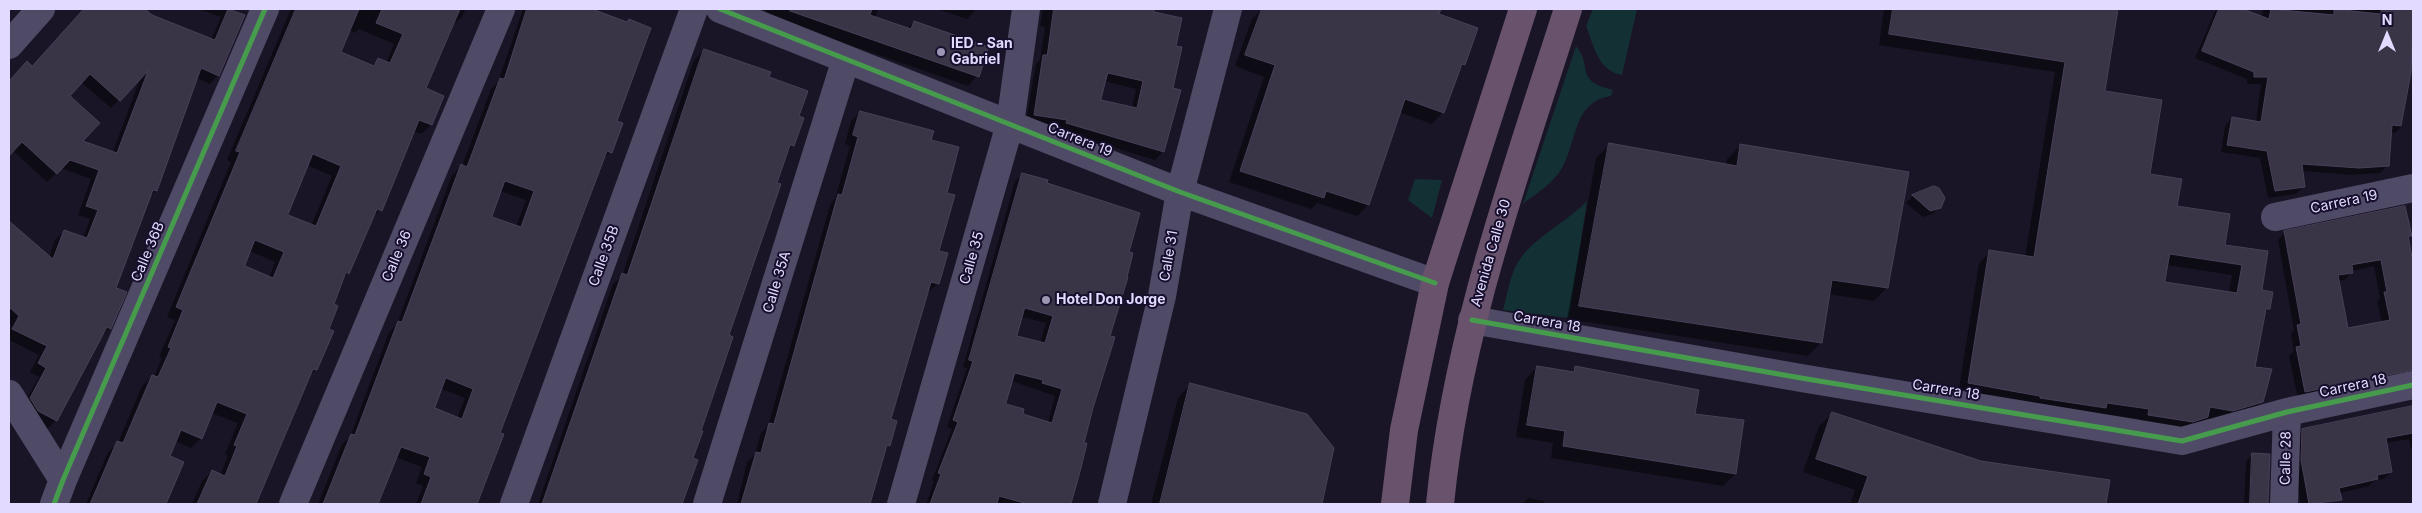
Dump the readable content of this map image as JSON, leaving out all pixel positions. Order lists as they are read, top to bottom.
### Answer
{
  "streets": {
    "highway": ["Avenida Calle 30"],
    "street": [
      "Carrera 19",
      "Calle 36B",
      "Calle 36",
      "Calle 35B",
      "Calle 31",
      "Calle 35",
      "Calle 35A",
      "Carrera 18",
      "Calle 28"
    ]
  },
  "crossings": [
    ["Carrera 19", "Calle 31"],
    ["Carrera 19", "Calle 35"],
    ["Carrera 19", "Calle 35A"],
    ["Avenida Calle 30", "Carrera 18"],
    ["Carrera 18", "Calle 28"]
  ],
  "places": ["IED - San Gabriel", "Hotel Don Jorge"],
  "north": "top"
}
